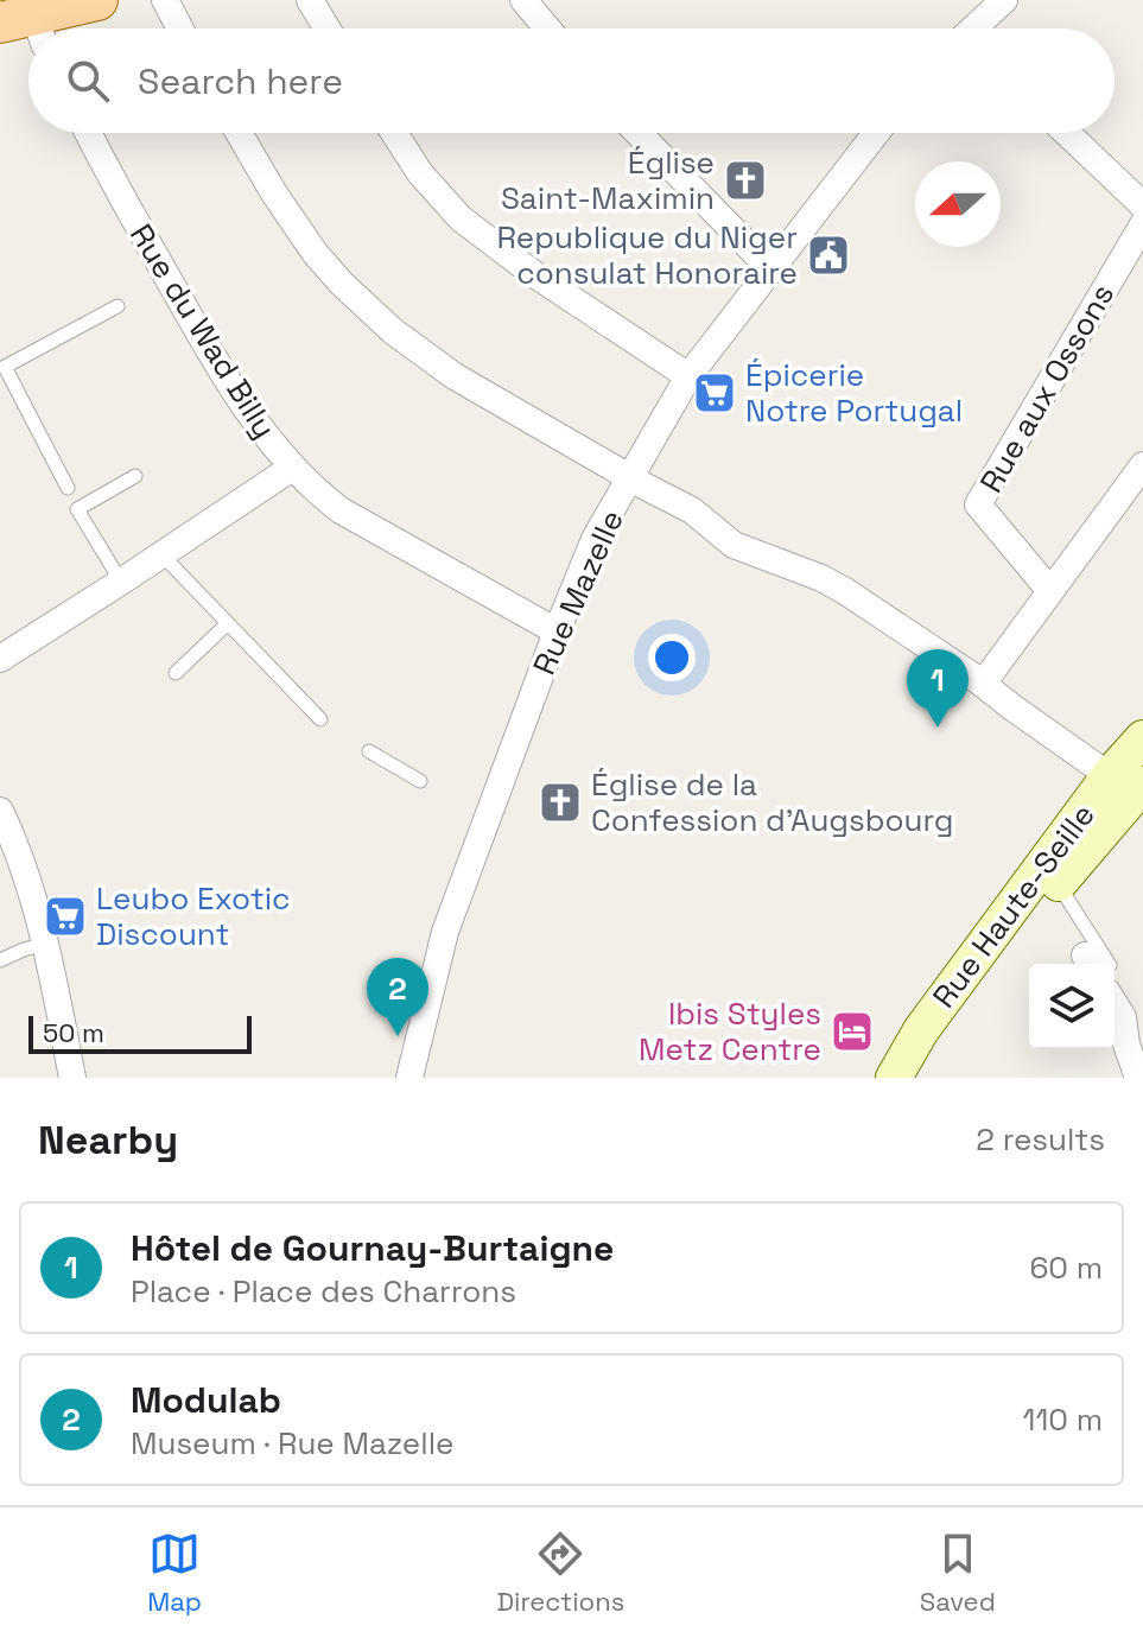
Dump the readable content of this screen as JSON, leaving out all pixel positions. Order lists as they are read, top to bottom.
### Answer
{
  "streets": {
    "street": [
      "Rue du Wad Billy",
      "Rue aux Ossons",
      "Rue Mazelle",
      "Rue Haute-Seille"
    ]
  },
  "crossings": [
    ["Rue du Wad Billy", "Rue Mazelle"]
  ],
  "places": {
    "church": ["Église Saint-Maximin", "Église de la Confession d'Augsbourg"],
    "public building": ["Republique du Niger consulat Honoraire"],
    "supermarket": ["Épicerie Notre Portugal", "Leubo Exotic Discount"],
    "hotel": ["Ibis Styles Metz Centre"]
  },
  "scale_bar": "50 m",
  "north": "left",
  "page": {
    "search": "Search here",
    "pins": ["1", "2"],
    "scale": "50 m",
    "heading": ["Nearby", "2 results"],
    "list": [
      {
        "mark": "1",
        "name": "Hôtel de Gournay-Burtaigne",
        "note": "Place · Place des Charrons",
        "value": "60 m"
      },
      {
        "mark": "2",
        "name": "Modulab",
        "note": "Museum · Rue Mazelle",
        "value": "110 m"
      }
    ],
    "nav": ["Map", "Directions", "Saved"]
  }
}
